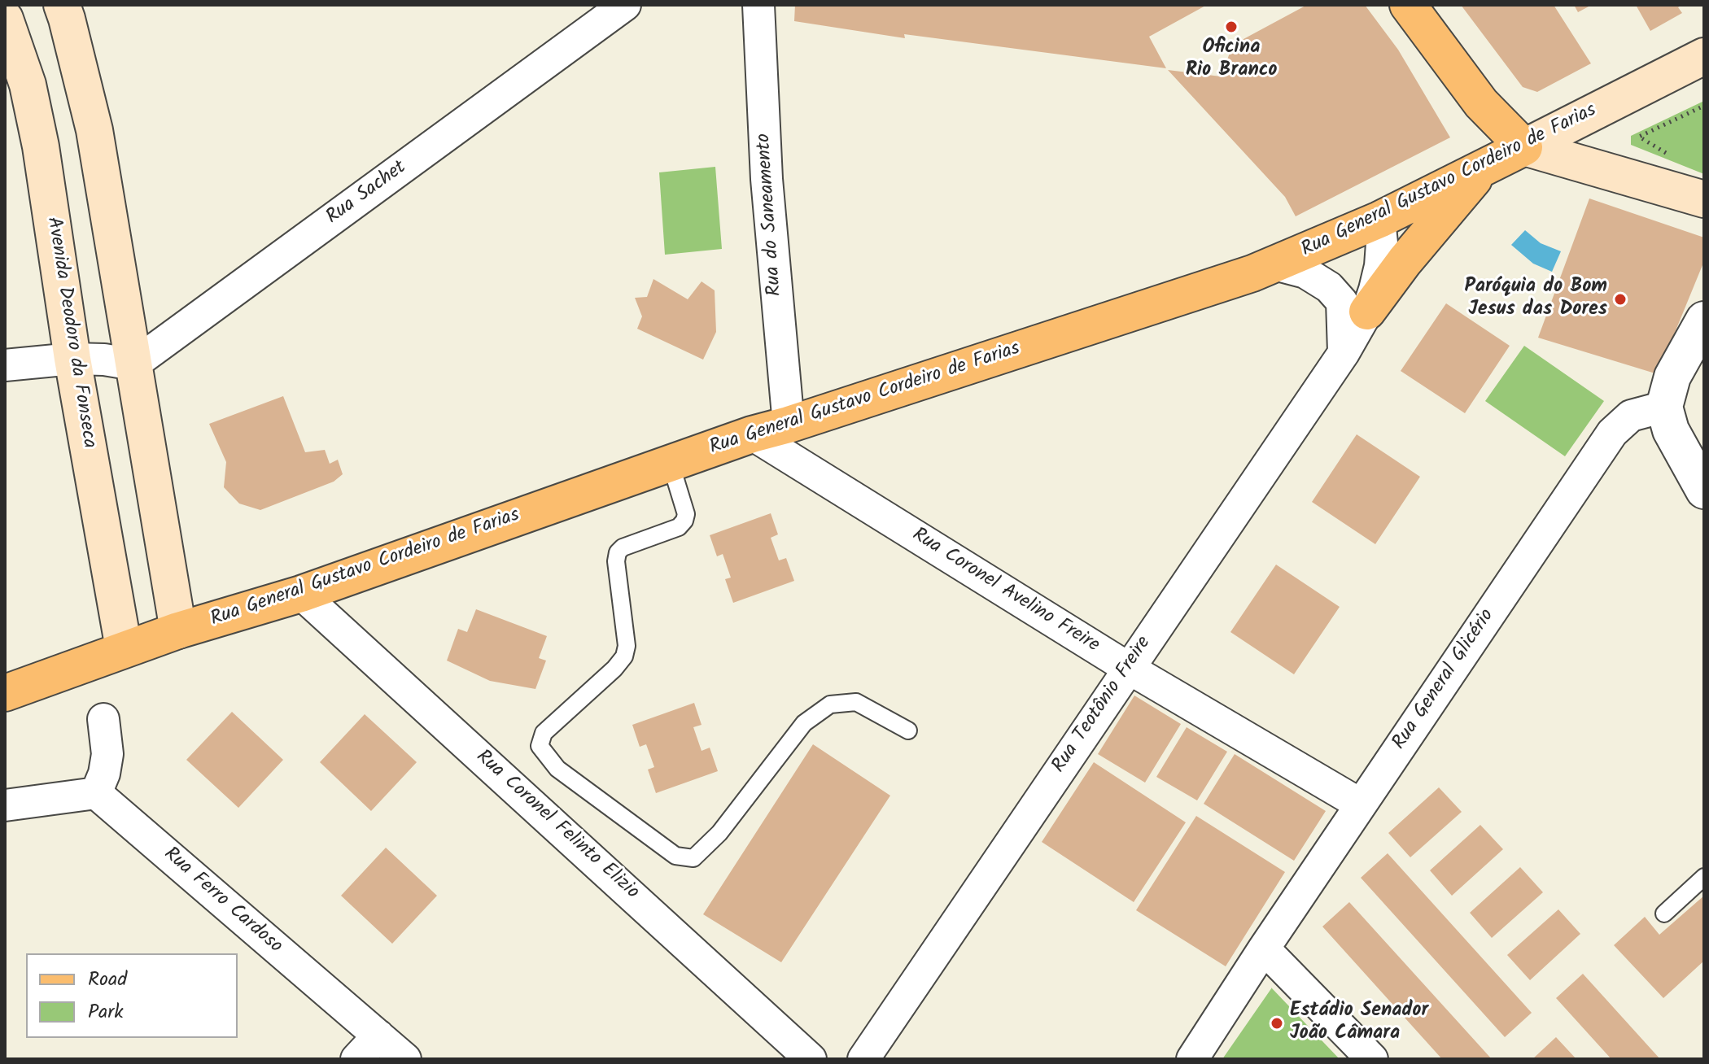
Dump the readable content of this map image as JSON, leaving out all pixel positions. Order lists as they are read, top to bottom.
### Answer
{
  "streets": {
    "main road": ["Rua General Gustavo Cordeiro de Farias", "Avenida Deodoro da Fonseca"],
    "street": [
      "Rua Sachet",
      "Rua do Saneamento",
      "Rua Coronel Avelino Freire",
      "Rua General Glicério",
      "Rua Teotônio Freire",
      "Rua Coronel Felinto Elizio",
      "Rua Ferro Cardoso"
    ]
  },
  "crossings": [
    ["Rua General Gustavo Cordeiro de Farias", "Rua do Saneamento"],
    ["Rua General Gustavo Cordeiro de Farias", "Avenida Deodoro da Fonseca"],
    ["Rua General Gustavo Cordeiro de Farias", "Rua Coronel Avelino Freire"],
    ["Rua General Gustavo Cordeiro de Farias", "Rua Teotônio Freire"],
    ["Rua General Gustavo Cordeiro de Farias", "Rua Coronel Felinto Elizio"],
    ["Rua Sachet", "Avenida Deodoro da Fonseca"],
    ["Rua Coronel Avelino Freire", "Rua General Glicério"],
    ["Rua Coronel Avelino Freire", "Rua Teotônio Freire"]
  ],
  "places": ["Oficina Rio Branco", "Paróquia do Bom Jesus das Dores", "Estádio Senador João Câmara"],
  "legend": ["Road", "Park"]
}
